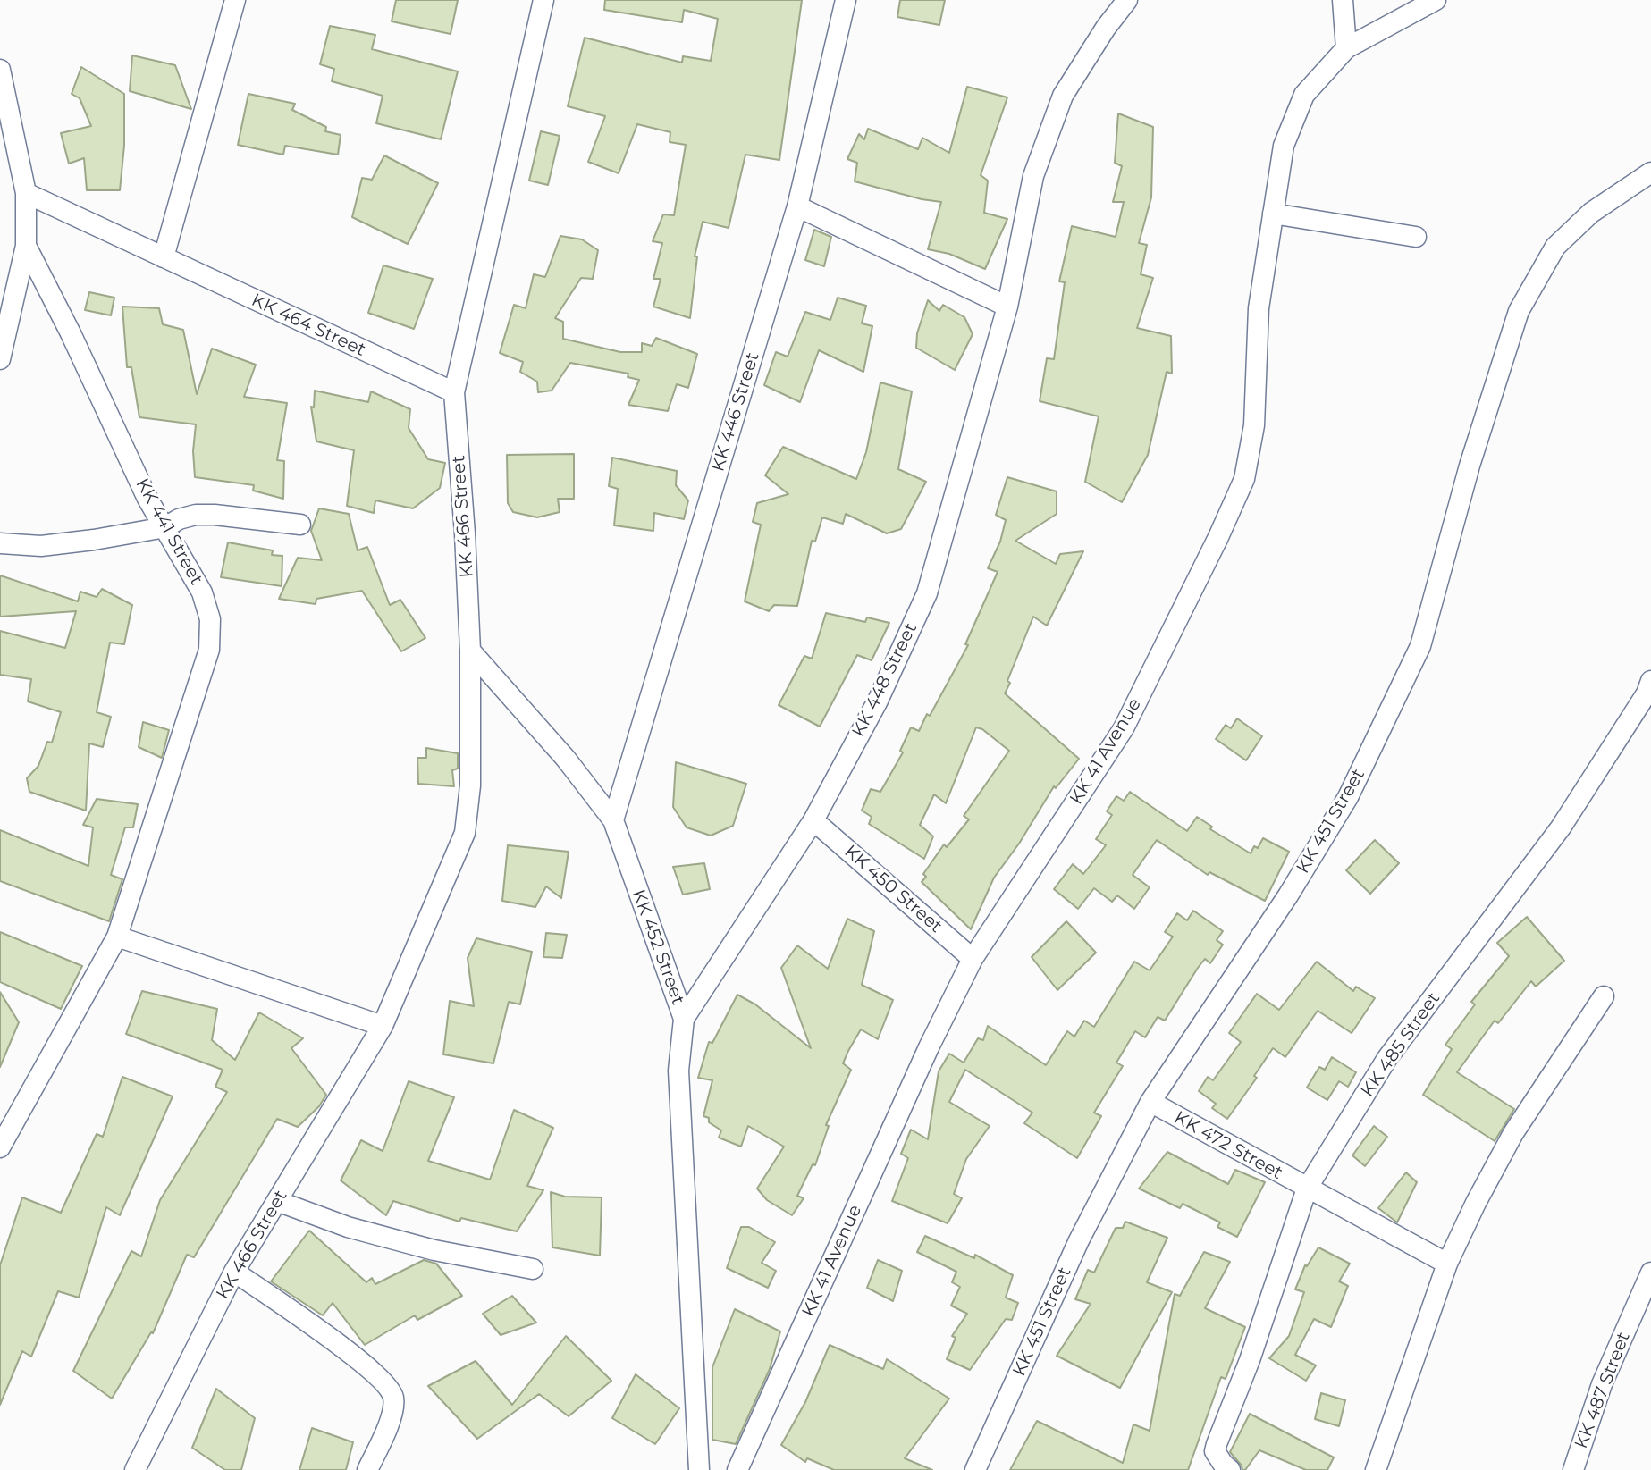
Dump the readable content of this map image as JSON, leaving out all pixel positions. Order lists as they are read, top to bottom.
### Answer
{
  "streets": {
    "street": [
      "KK 464 Street",
      "KK 446 Street",
      "KK 466 Street",
      "KK 441 Street",
      "KK 448 Street",
      "KK 41 Avenue",
      "KK 451 Street",
      "KK 450 Street",
      "KK 452 Street",
      "KK 485 Street",
      "KK 472 Street",
      "KK 487 Street"
    ]
  },
  "crossings": [
    ["KK 464 Street", "KK 466 Street"],
    ["KK 464 Street", "KK 441 Street"],
    ["KK 446 Street", "KK 452 Street"],
    ["KK 466 Street", "KK 452 Street"],
    ["KK 448 Street", "KK 450 Street"],
    ["KK 448 Street", "KK 452 Street"],
    ["KK 41 Avenue", "KK 450 Street"],
    ["KK 451 Street", "KK 472 Street"],
    ["KK 485 Street", "KK 472 Street"]
  ]
}
